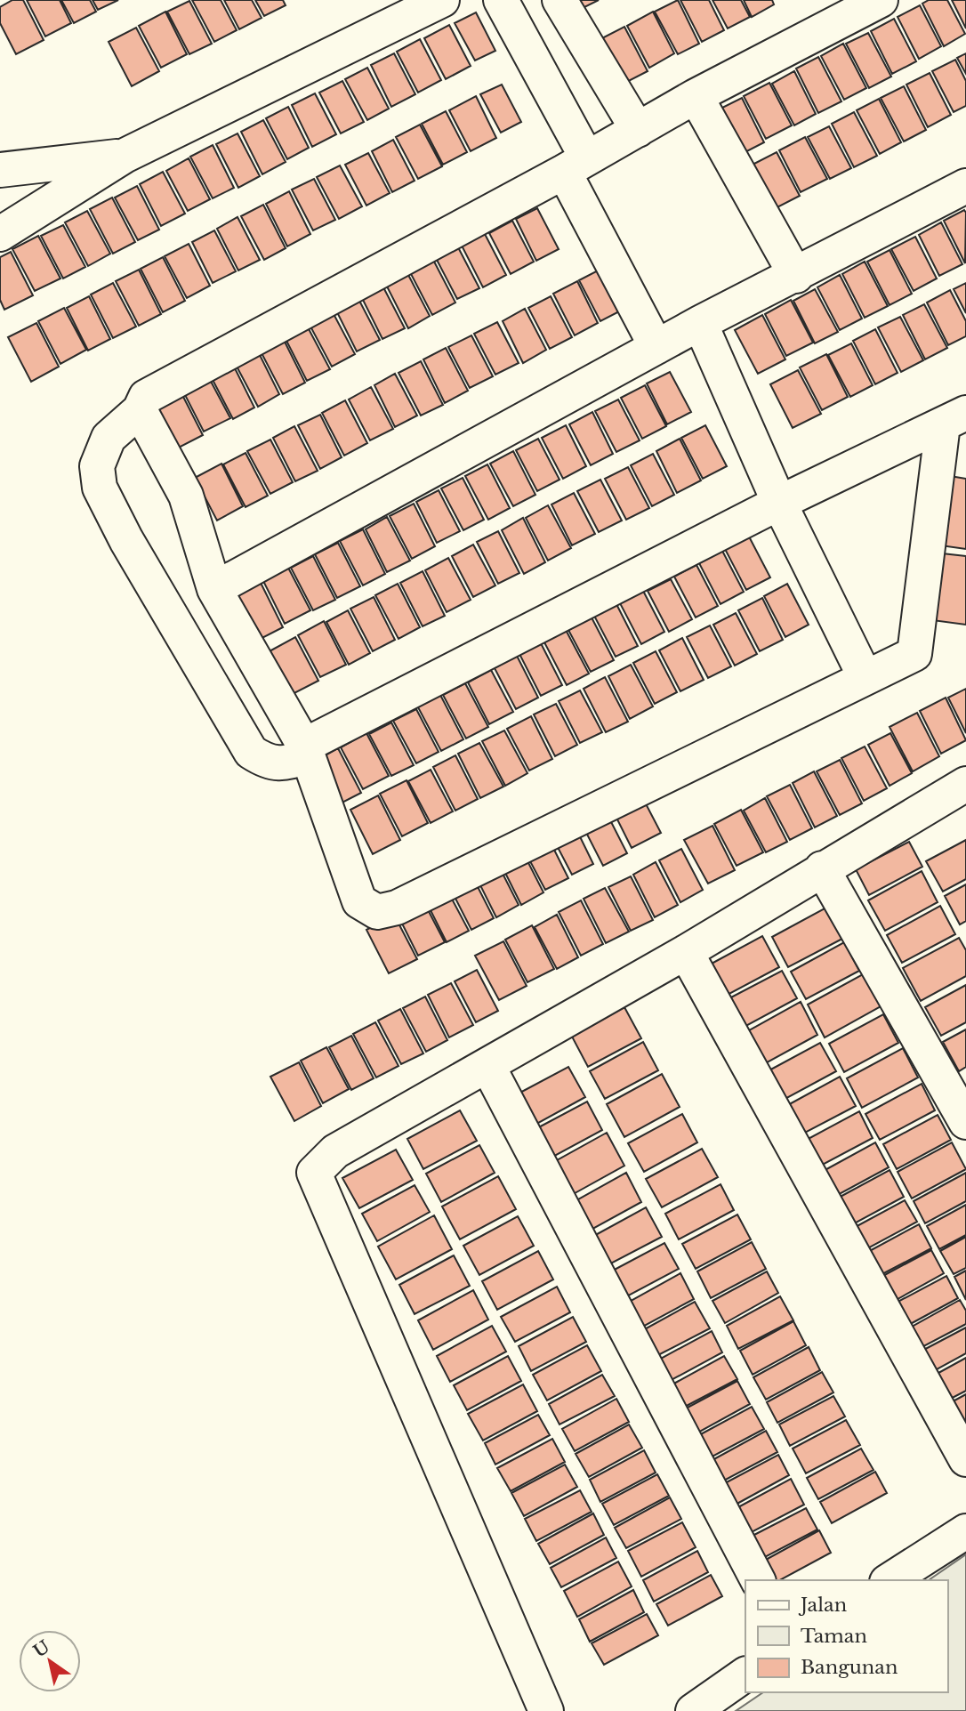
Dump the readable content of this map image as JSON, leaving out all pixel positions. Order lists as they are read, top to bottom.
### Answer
{
  "legend": ["Jalan", "Taman", "Bangunan"],
  "north": "top left"
}
